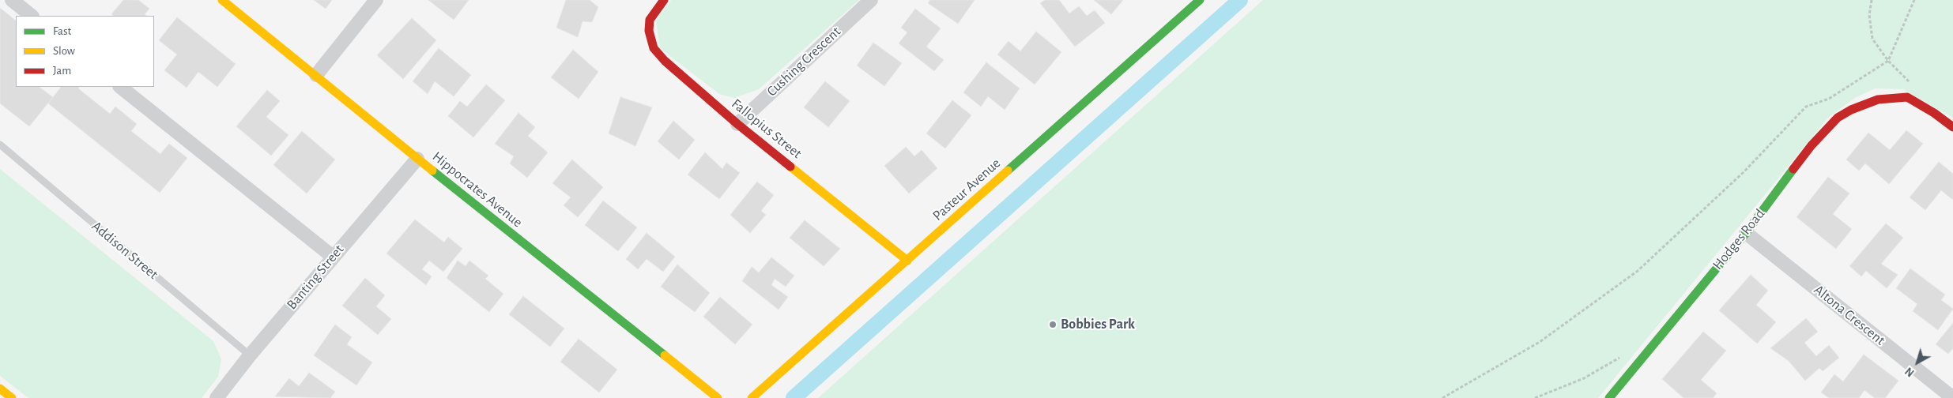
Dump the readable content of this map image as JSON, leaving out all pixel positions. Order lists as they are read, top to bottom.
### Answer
{
  "streets": {
    "street": [
      "Cushing Crescent",
      "Fallopius Street",
      "Hippocrates Avenue",
      "Pasteur Avenue",
      "Hodges Road",
      "Banting Street",
      "Altona Crescent"
    ],
    "lane": ["Addison Street"]
  },
  "crossings": [
    ["Cushing Crescent", "Fallopius Street"],
    ["Fallopius Street", "Pasteur Avenue"],
    ["Hippocrates Avenue", "Banting Street"],
    ["Hodges Road", "Altona Crescent"],
    ["Addison Street", "Banting Street"]
  ],
  "places": ["Bobbies Park"],
  "legend": ["Fast", "Slow", "Jam"],
  "north": "bottom left"
}
